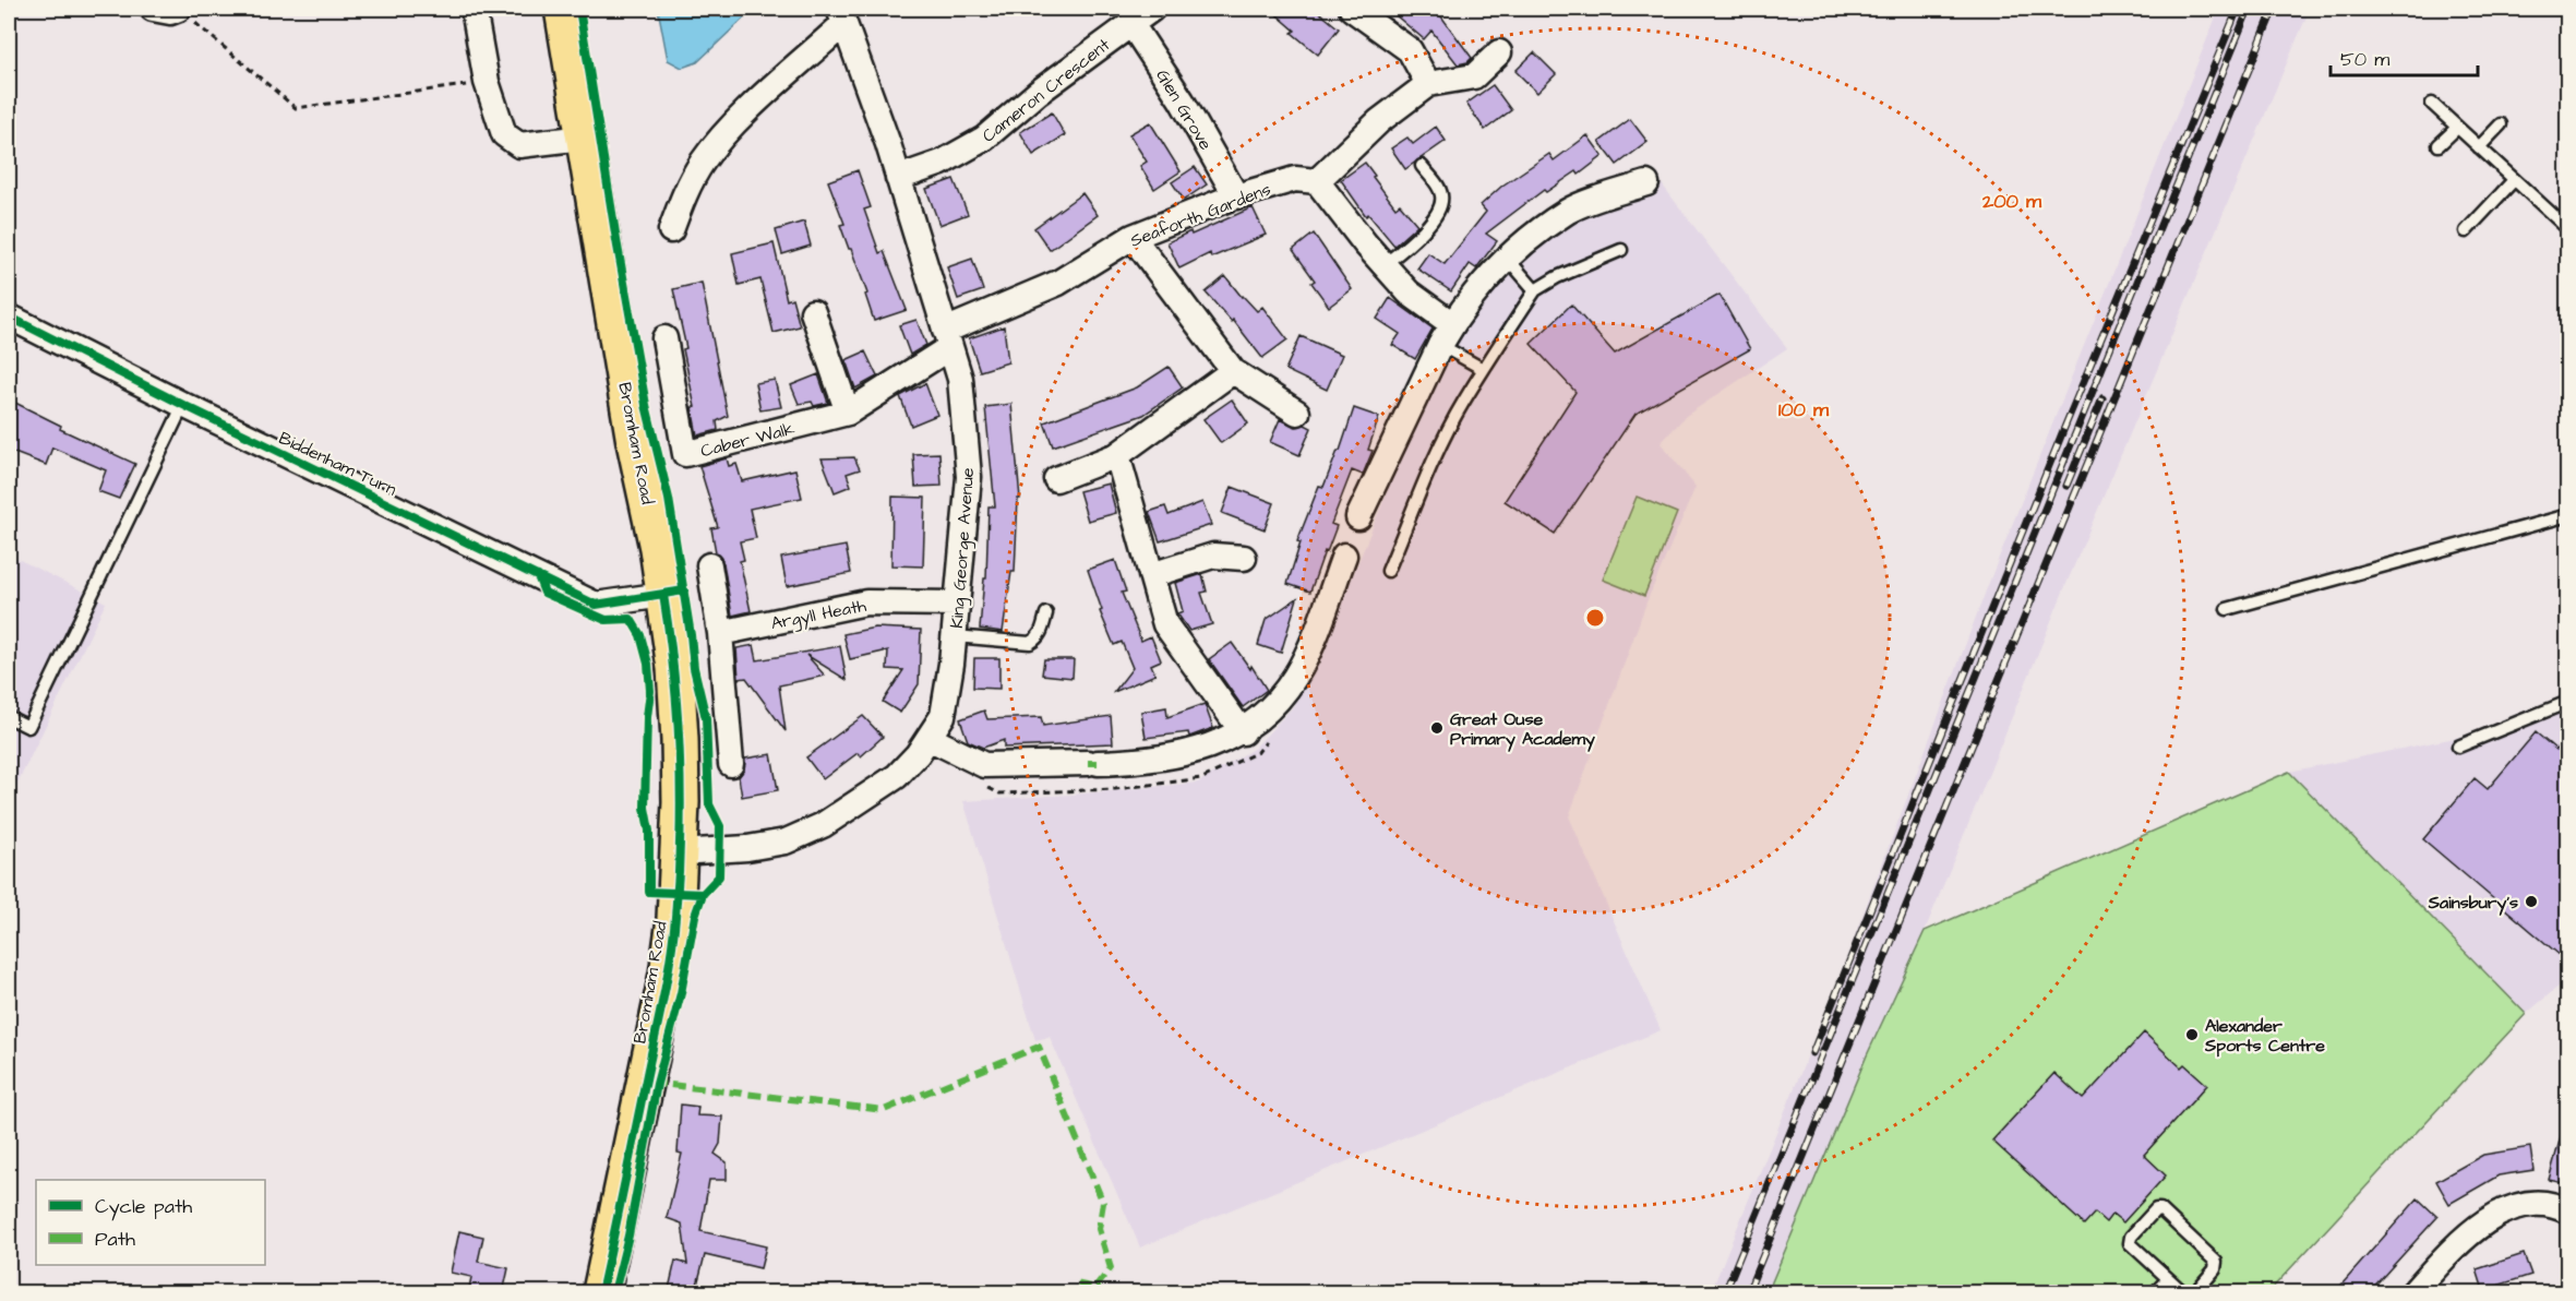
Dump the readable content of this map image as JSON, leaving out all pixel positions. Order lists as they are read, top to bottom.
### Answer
{
  "streets": {
    "main road": ["Bromham Road"],
    "street": [
      "Cameron Crescent",
      "Glen Grove",
      "Seaforth Gardens",
      "Caber Walk",
      "Biddenham Turn",
      "King George Avenue",
      "Argyll Heath"
    ]
  },
  "crossings": [
    ["Cameron Crescent", "Glen Grove"],
    ["Cameron Crescent", "King George Avenue"],
    ["Glen Grove", "Seaforth Gardens"],
    ["Seaforth Gardens", "Caber Walk"],
    ["Seaforth Gardens", "King George Avenue"],
    ["Caber Walk", "King George Avenue"],
    ["Bromham Road", "Biddenham Turn"],
    ["Bromham Road", "King George Avenue"],
    ["King George Avenue", "Argyll Heath"]
  ],
  "places": ["Great Ouse Primary Academy", "Sainsbury's", "Alexander Sports Centre"],
  "legend": ["Cycle path", "Path"],
  "scale_bar": "50 m",
  "rings": ["200 m", "100 m"]
}
